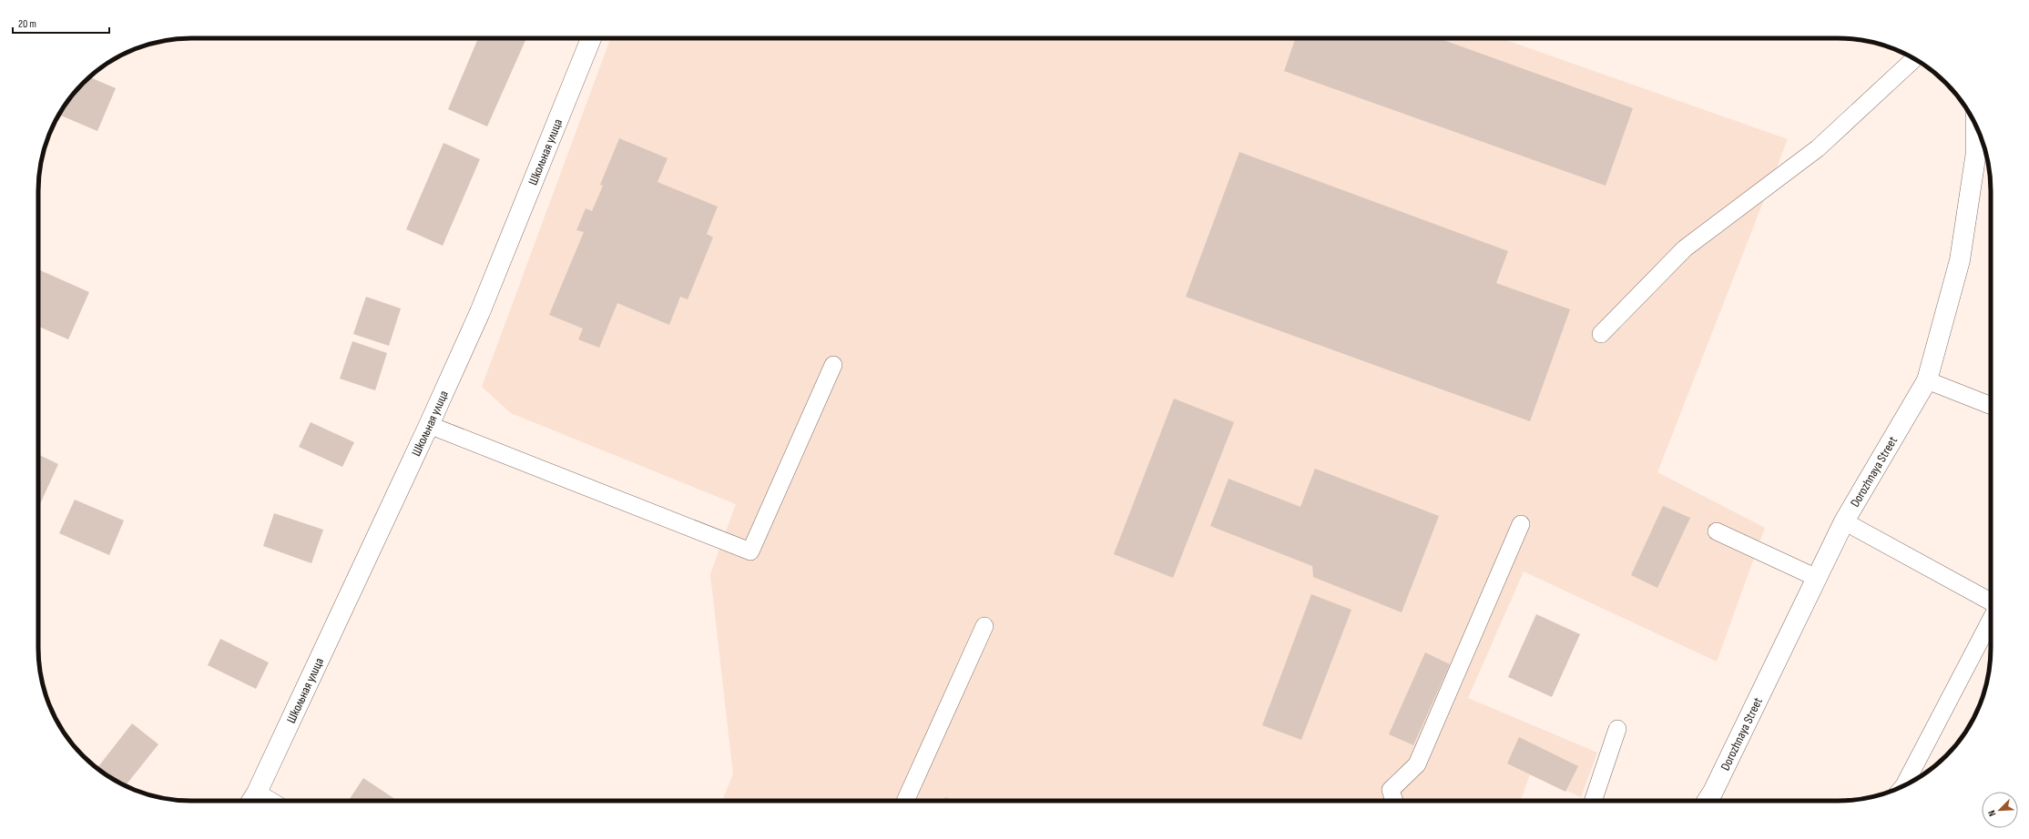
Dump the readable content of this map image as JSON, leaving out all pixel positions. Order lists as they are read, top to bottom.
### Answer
{
  "streets": {
    "street": ["Школьная улица", "Dorozhnaya Street"]
  },
  "scale_bar": "20 m",
  "north": "bottom left"
}
